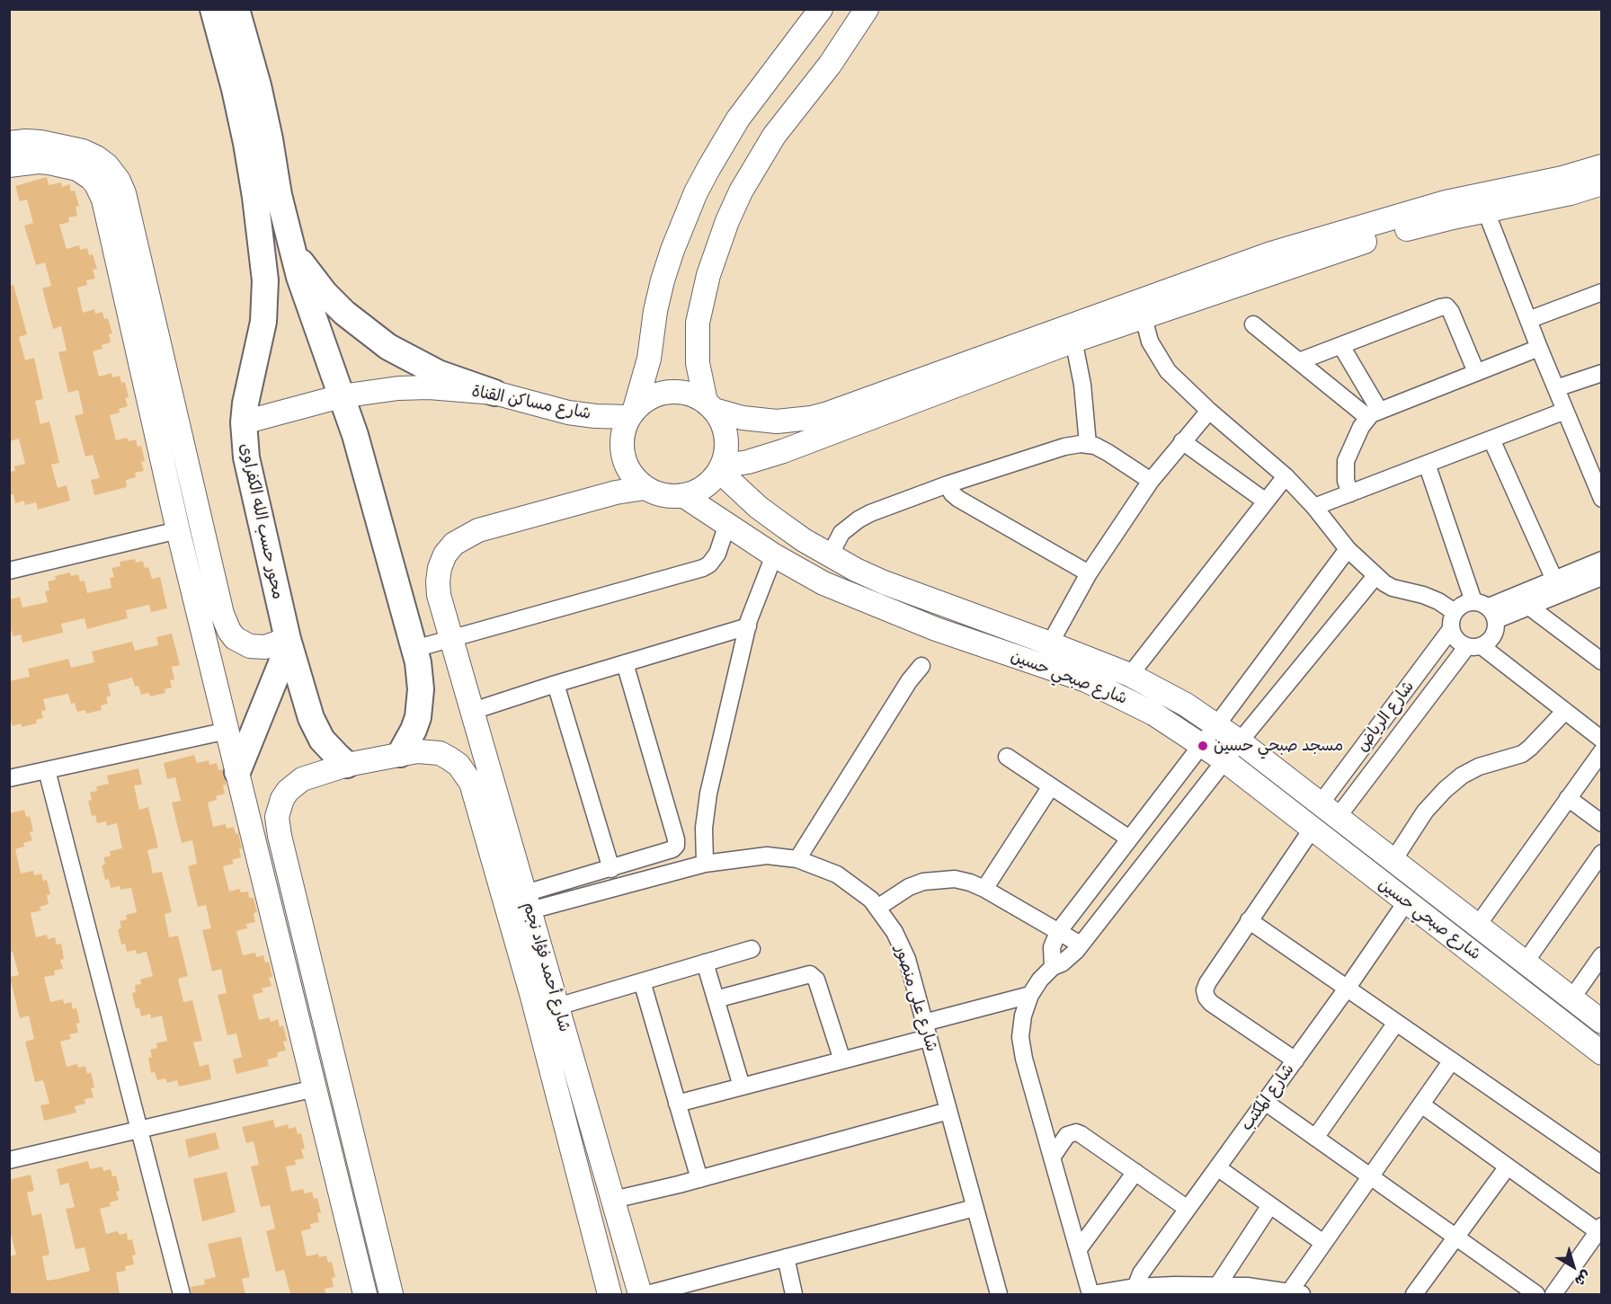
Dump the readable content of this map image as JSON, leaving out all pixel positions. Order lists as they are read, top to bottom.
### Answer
{
  "streets": {
    "main road": ["محور حسب الله الكفراوى"],
    "street": [
      "شارع مساكن القناة",
      "شارع صبحي حسين",
      "شارع الرياض",
      "شارع أحمد فؤاد نجم",
      "شارع على منصور",
      "شارع المكتب"
    ]
  },
  "crossings": [
    ["شارع مساكن القناة", "محور حسب الله الكفراوى"],
    ["شارع مساكن القناة", "شارع صبحي حسين"],
    ["محور حسب الله الكفراوى", "شارع أحمد فؤاد نجم"],
    ["شارع صبحي حسين", "شارع الرياض"],
    ["شارع صبحي حسين", "شارع المكتب"],
    ["شارع أحمد فؤاد نجم", "شارع على منصور"]
  ],
  "places": ["مسجد صبحي حسين"],
  "north": "bottom right"
}
